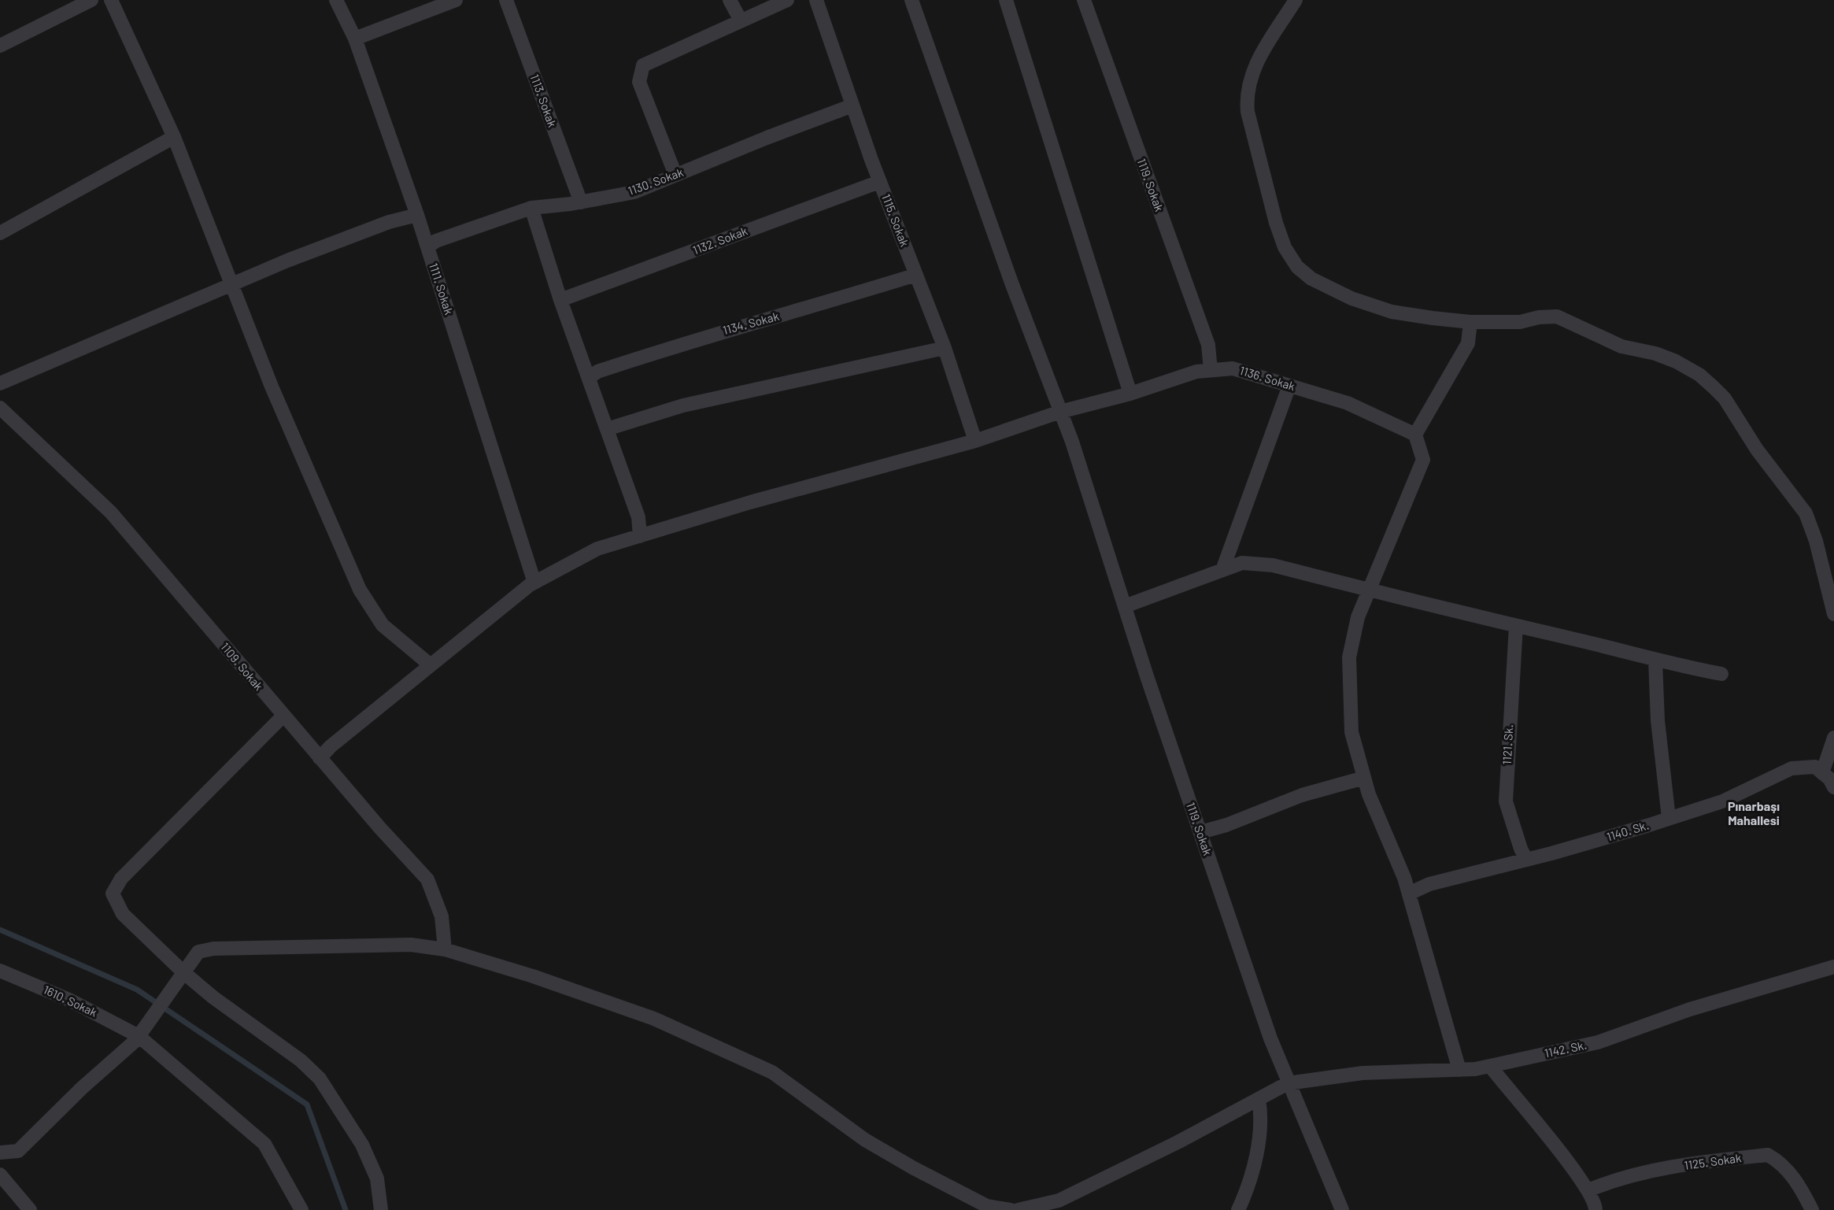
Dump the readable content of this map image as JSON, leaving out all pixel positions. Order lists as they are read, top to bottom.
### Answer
{
  "streets": {
    "street": [
      "1113. Sokak",
      "1130. Sokak",
      "1119. Sokak",
      "1115. Sokak",
      "1132. Sokak",
      "1111. Sokak",
      "1134. Sokak",
      "1136. Sokak",
      "1109. Sokak",
      "1121. Sk.",
      "1140. Sk.",
      "1610. Sokak",
      "1142. Sk.",
      "1125. Sokak"
    ]
  },
  "crossings": [
    ["1113. Sokak", "1130. Sokak"],
    ["1130. Sokak", "1115. Sokak"],
    ["1130. Sokak", "1111. Sokak"],
    ["1119. Sokak", "1136. Sokak"],
    ["1119. Sokak", "1142. Sk."],
    ["1115. Sokak", "1132. Sokak"],
    ["1115. Sokak", "1134. Sokak"],
    ["1115. Sokak", "1136. Sokak"],
    ["1111. Sokak", "1136. Sokak"],
    ["1136. Sokak", "1109. Sokak"],
    ["1121. Sk.", "1140. Sk."]
  ],
  "districts": ["Pınarbaşı Mahallesi"]
}
